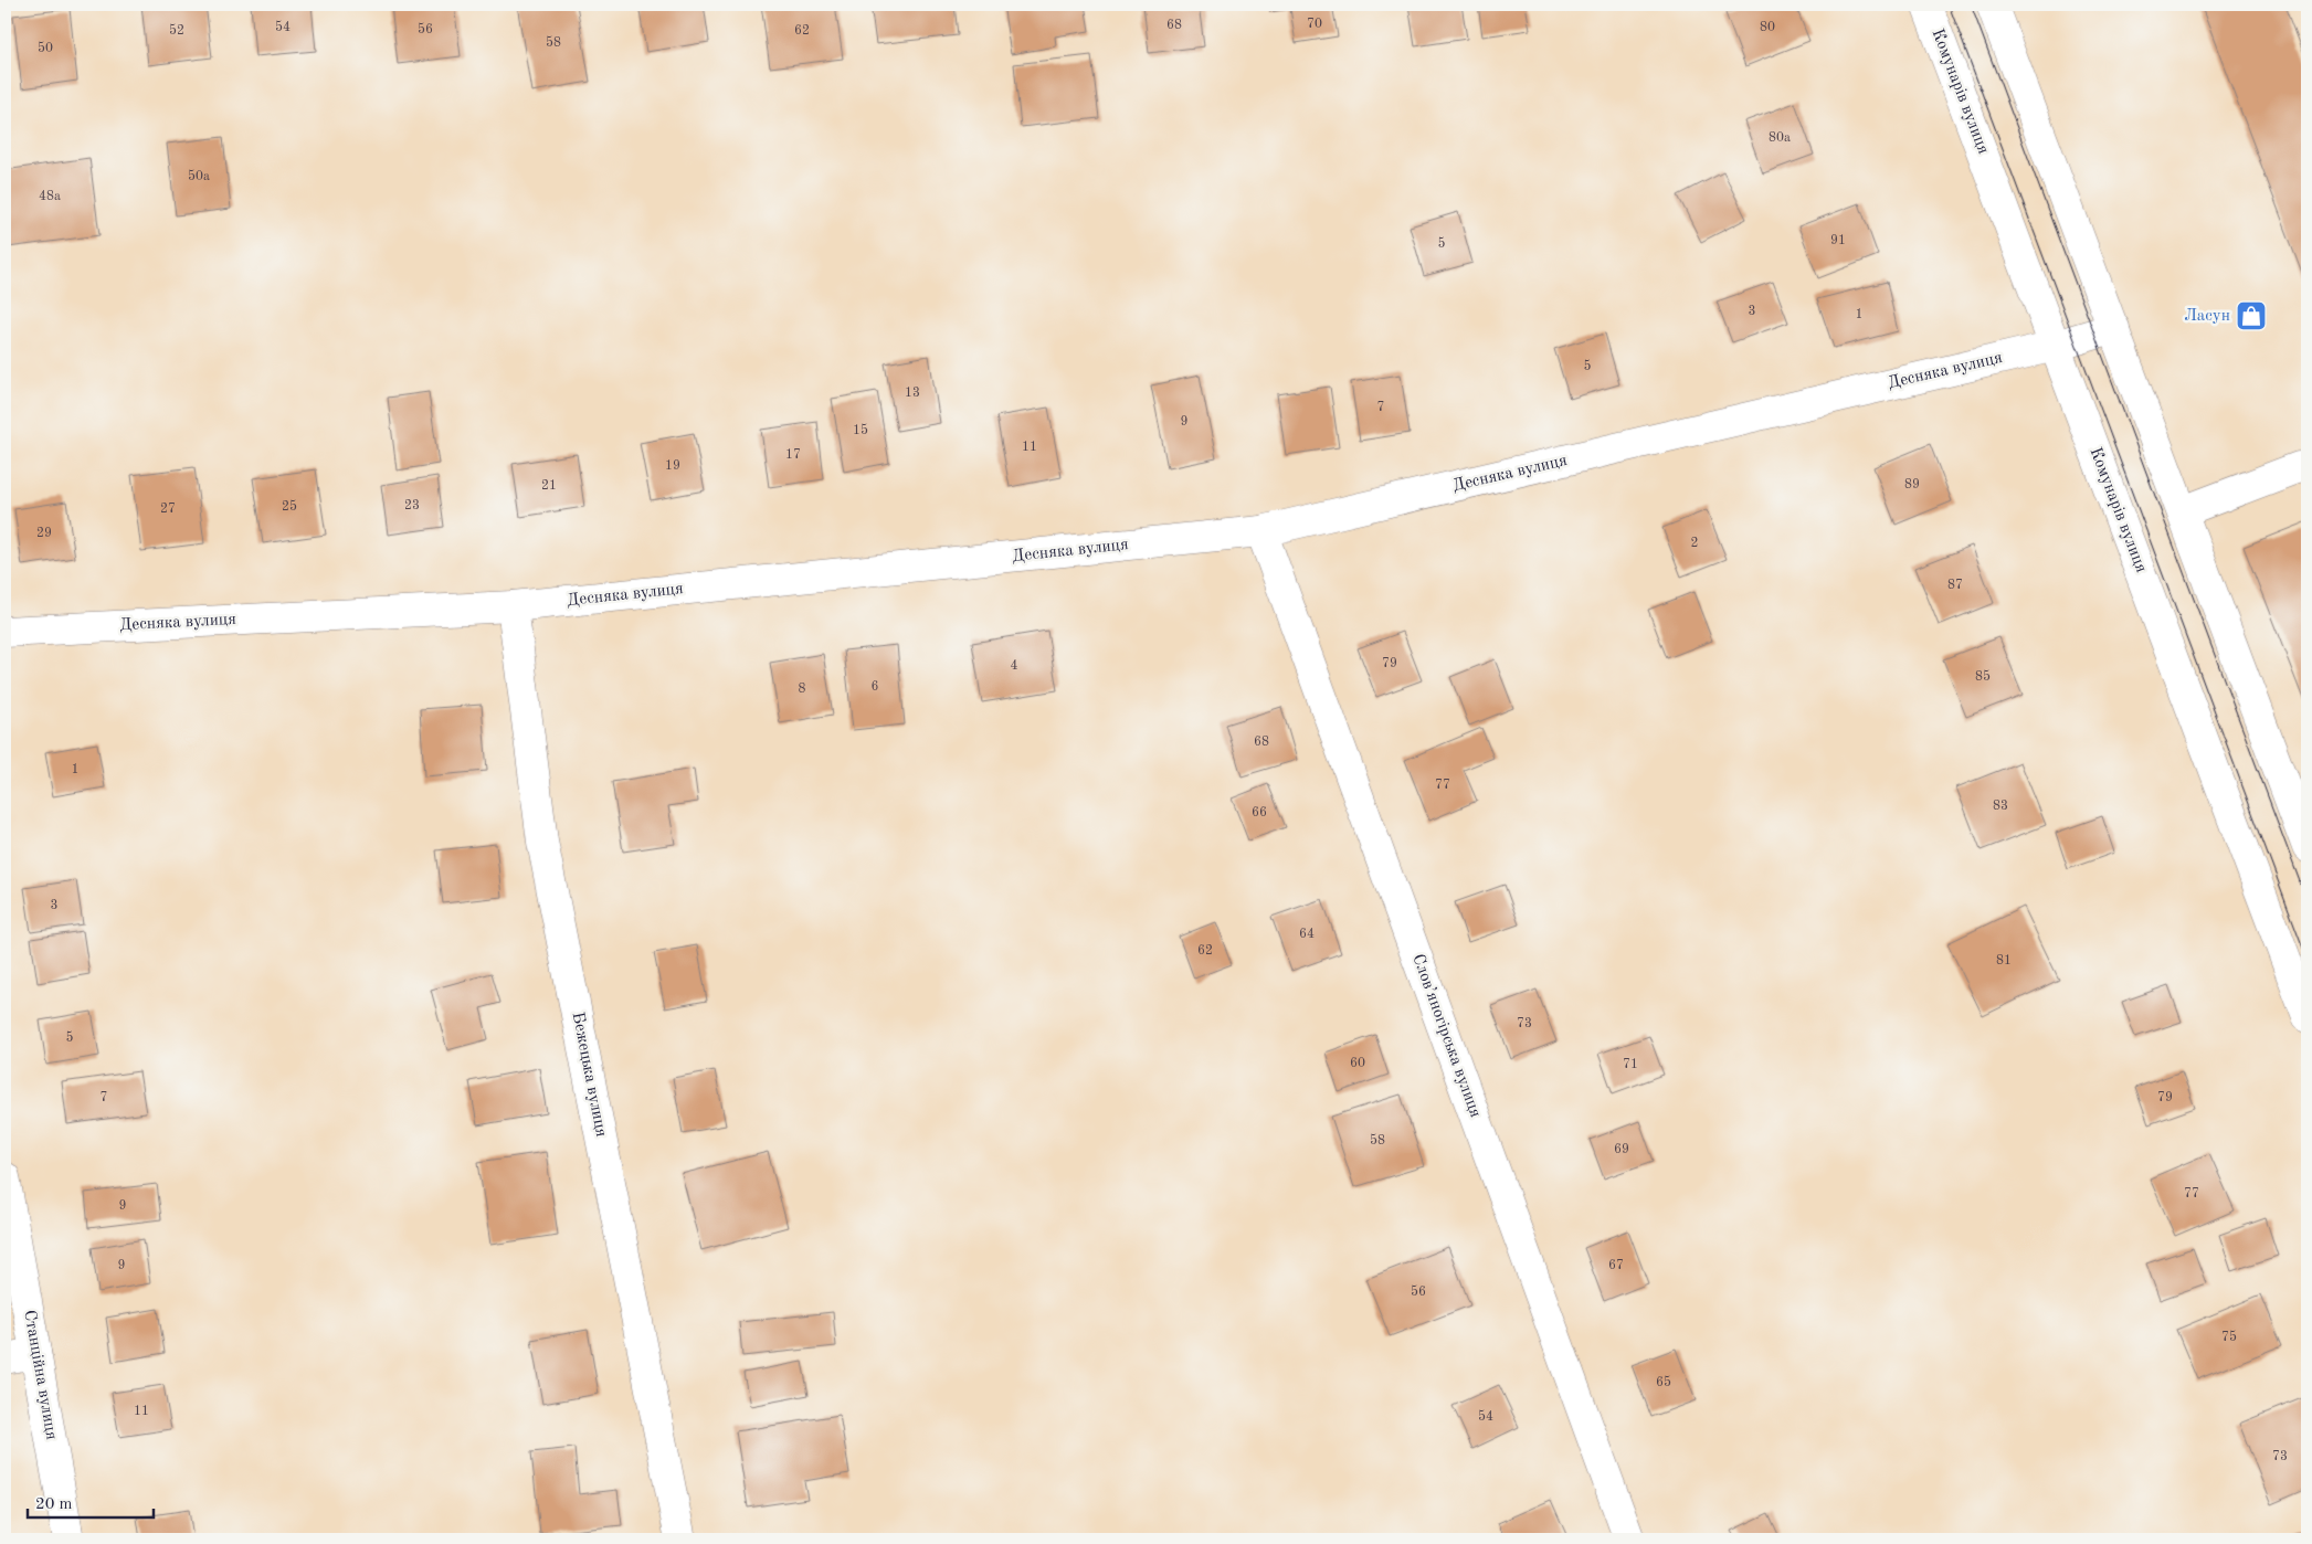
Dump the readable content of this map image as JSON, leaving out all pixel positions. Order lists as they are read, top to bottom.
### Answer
{
  "streets": {
    "street": [
      "Комунарів вулиця",
      "Десняка вулиця",
      "Слов’яногірська вулиця",
      "Бежецька вулиця",
      "Станційна вулиця"
    ]
  },
  "crossings": [
    ["Комунарів вулиця", "Десняка вулиця"],
    ["Десняка вулиця", "Слов’яногірська вулиця"],
    ["Десняка вулиця", "Бежецька вулиця"]
  ],
  "places": {
    "shop": ["Ласун"]
  },
  "house_numbers": [
    "70",
    "68",
    "54",
    "80",
    "56",
    "52",
    "62",
    "58",
    "50",
    "80а",
    "50а",
    "48а",
    "91",
    "5",
    "3",
    "1",
    "5",
    "13",
    "7",
    "9",
    "15",
    "11",
    "17",
    "19",
    "89",
    "21",
    "23",
    "25",
    "27",
    "29",
    "2",
    "87",
    "79",
    "4",
    "85",
    "6",
    "8",
    "68",
    "1",
    "77",
    "83",
    "66",
    "3",
    "64",
    "62",
    "81",
    "73",
    "5",
    "60",
    "71",
    "7",
    "79",
    "58",
    "69",
    "77",
    "9",
    "9",
    "67",
    "56",
    "75",
    "65",
    "11",
    "54",
    "73"
  ],
  "scale_bar": "20 m"
}
